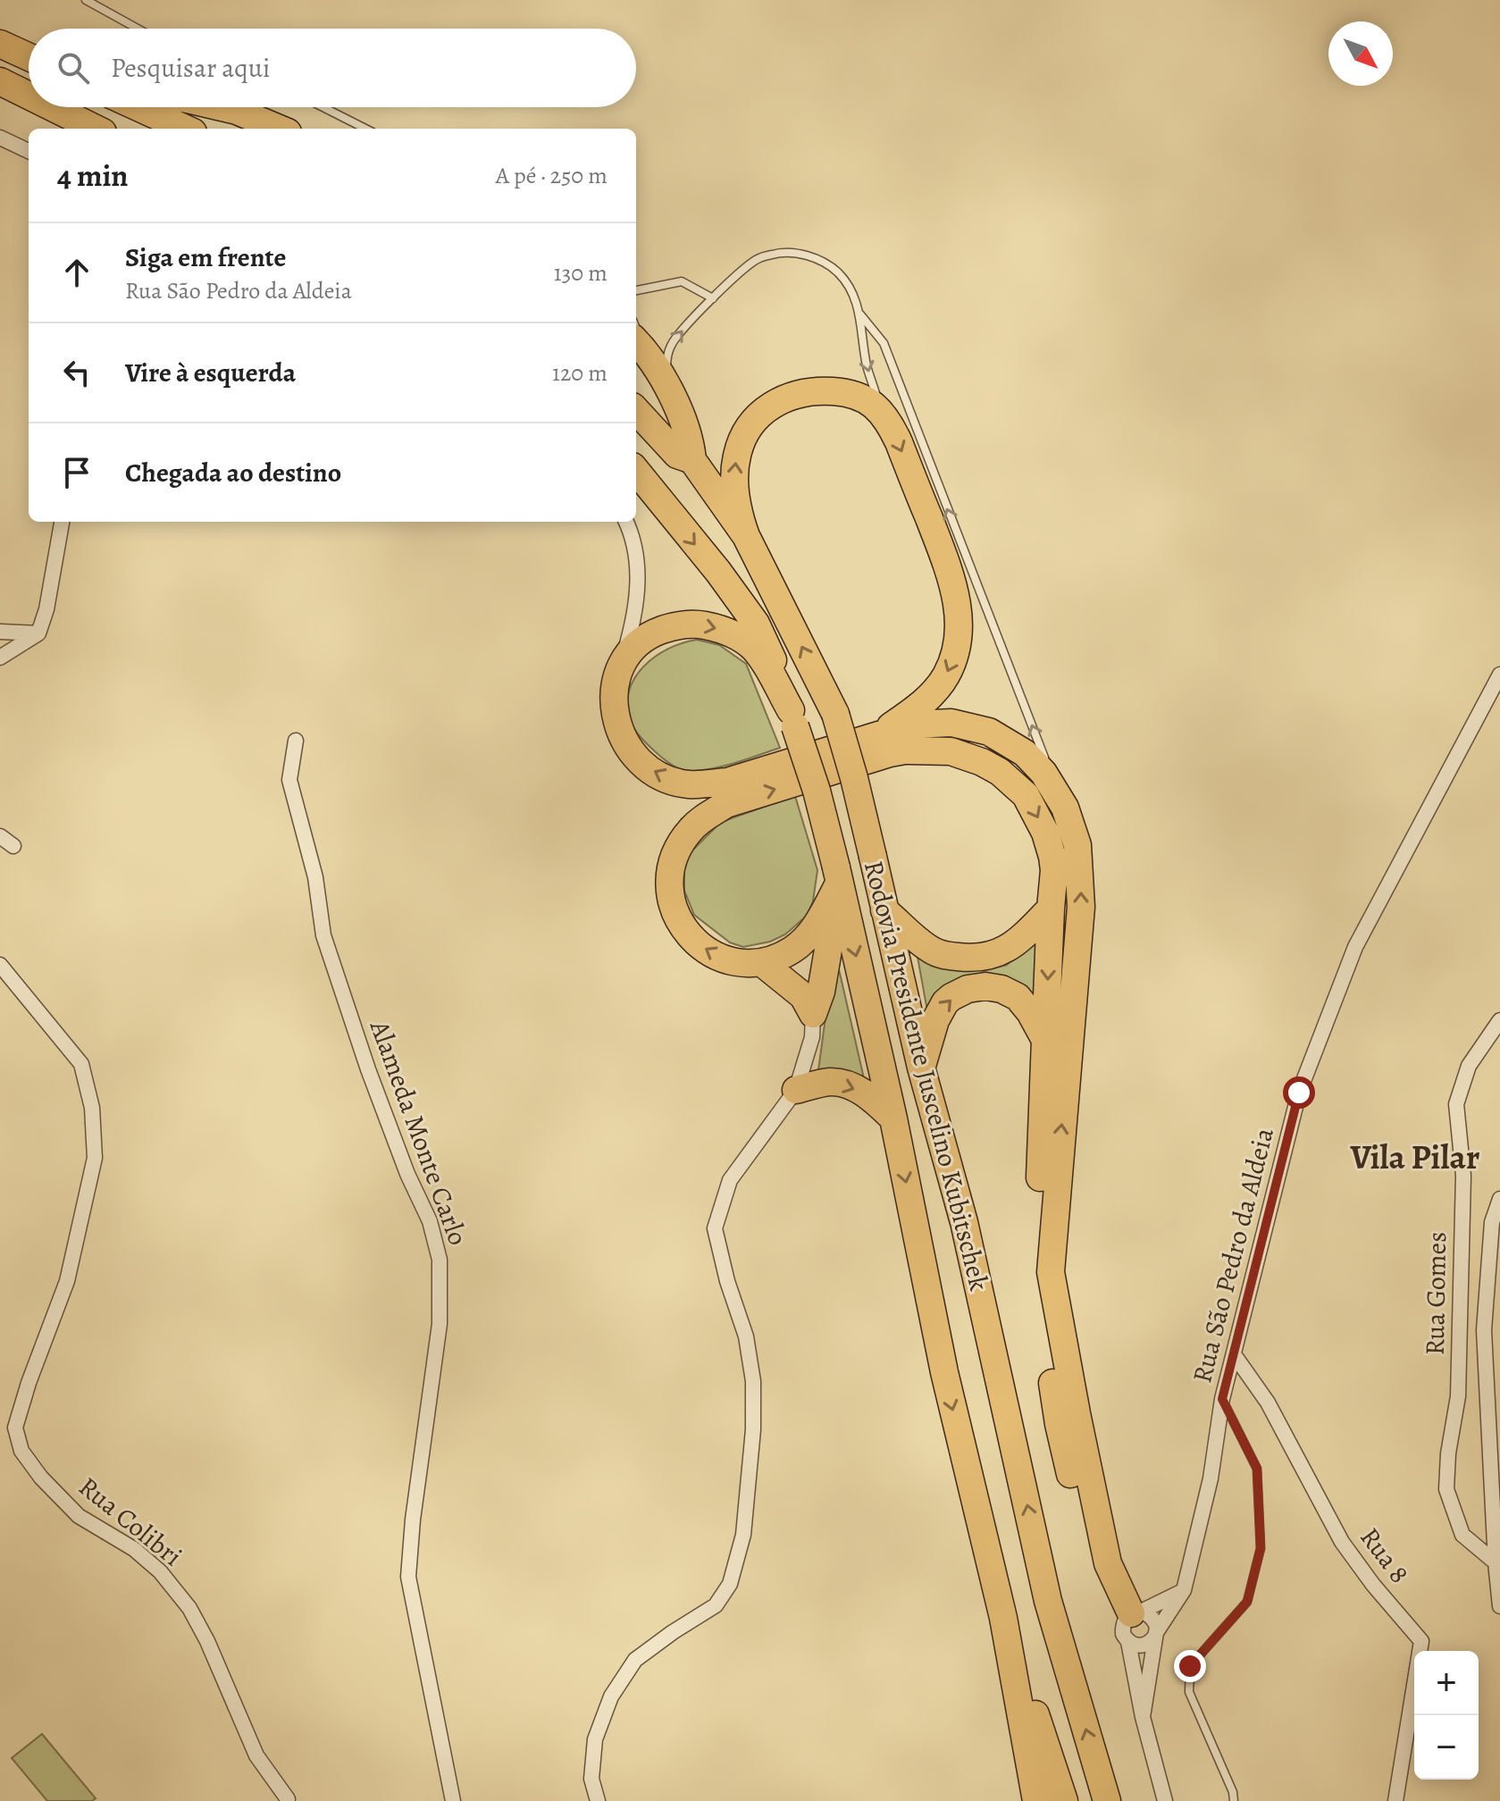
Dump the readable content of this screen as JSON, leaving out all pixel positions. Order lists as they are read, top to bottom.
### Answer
{
  "streets": {
    "highway": ["Rodovia Presidente Juscelino Kubitschek"],
    "street": [
      "Alameda Monte Carlo",
      "Rua São Pedro da Aldeia",
      "Rua Gomes",
      "Rua Colibri",
      "Rua 8"
    ]
  },
  "crossings": [
    ["Rua São Pedro da Aldeia", "Rua 8"]
  ],
  "districts": ["Vila Pilar"],
  "north": "bottom right",
  "page": {
    "search": "Pesquisar aqui",
    "heading": ["4 min", "A pé · 250 m"],
    "list": [
      ["Siga em frente", "Rua São Pedro da Aldeia", "130 m"],
      ["Vire à esquerda", "120 m"],
      "Chegada ao destino"
    ],
    "map_buttons": ["+", "−"]
  }
}
